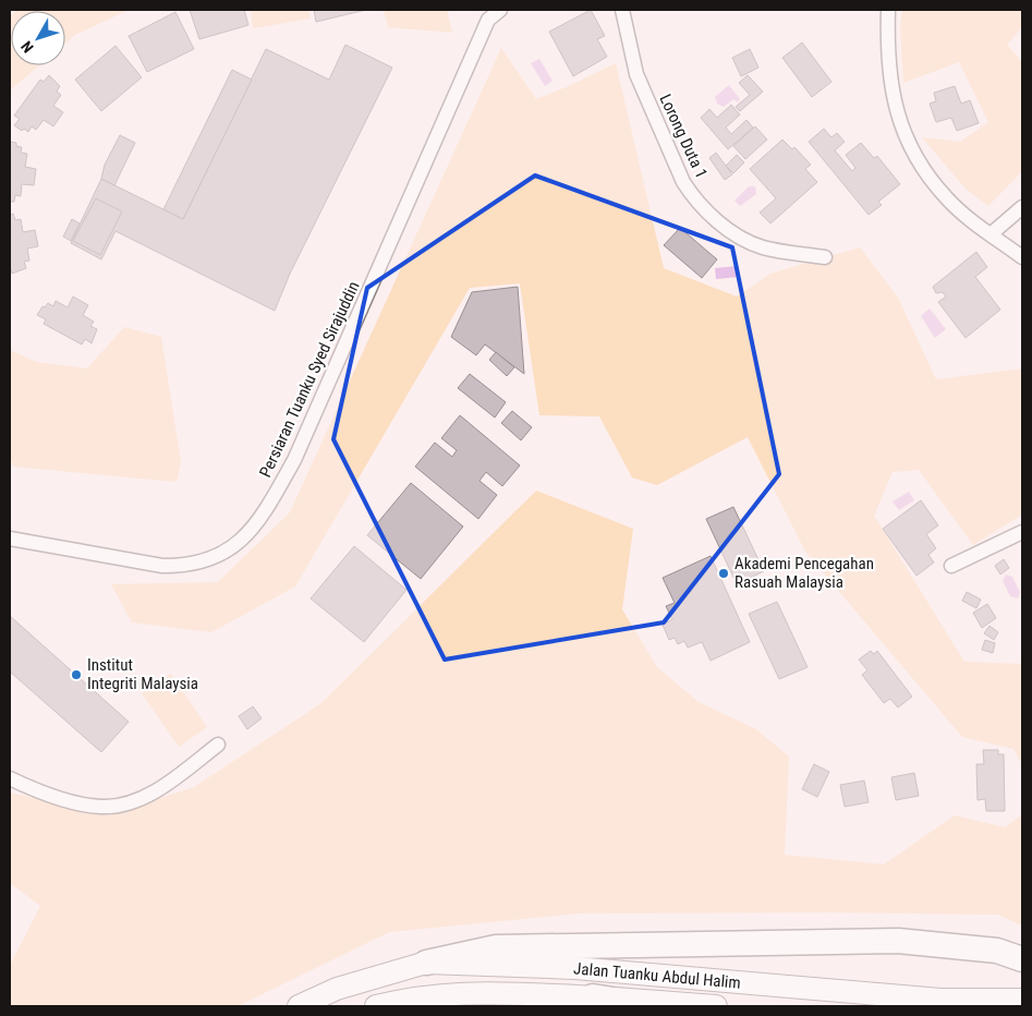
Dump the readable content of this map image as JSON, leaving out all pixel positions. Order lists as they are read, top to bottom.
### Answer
{
  "streets": {
    "main road": ["Jalan Tuanku Abdul Halim"],
    "street": ["Lorong Duta 1", "Persiaran Tuanku Syed Sirajuddin"]
  },
  "places": ["Akademi Pencegahan Rasuah Malaysia", "Institut Integriti Malaysia"],
  "north": "bottom left"
}
